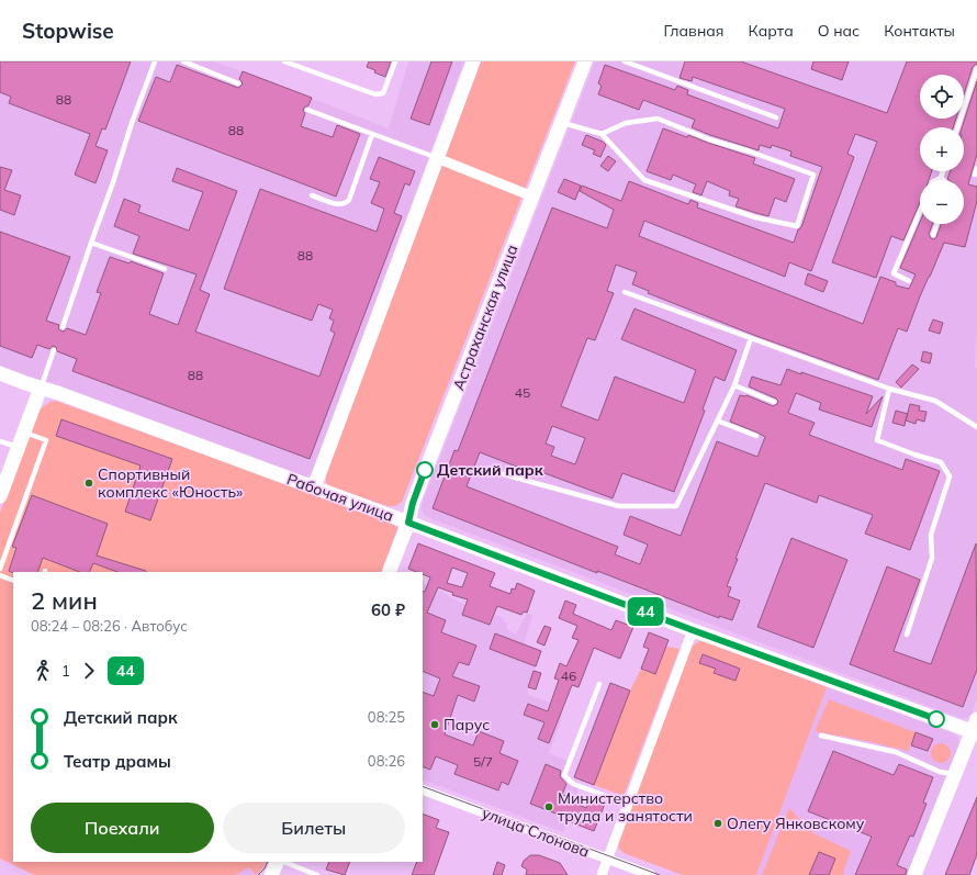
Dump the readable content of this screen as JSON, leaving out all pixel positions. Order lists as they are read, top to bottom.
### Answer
{
  "streets": {
    "main road": ["Астраханская улица", "Рабочая улица"],
    "street": ["улица Слонова"]
  },
  "crossings": [
    ["Астраханская улица", "Рабочая улица"]
  ],
  "places": [
    "Детский парк",
    "Спортивный комплекс «Юность»",
    "Парус",
    "Министерство труда и занятости",
    "Олегу Янковскому"
  ],
  "lines": ["bus line 44"],
  "house_numbers": [
    "88",
    "88",
    "88",
    "88",
    "45",
    "46",
    "5/7"
  ],
  "page": {
    "header": "Stopwise",
    "nav": [
      "Главная",
      "Карта",
      "О нас",
      "Контакты"
    ],
    "on_map": "44",
    "map_buttons": ["+", "−"],
    "heading": ["2 мин", "08:24 – 08:26 · Автобус", "60 ₽"],
    "legs": ["1", "44"],
    "list": [
      {
        "name": "Детский парк",
        "value": "08:25"
      },
      {
        "name": "Театр драмы",
        "value": "08:26"
      }
    ],
    "buttons": ["Поехали", "Билеты"]
  }
}
